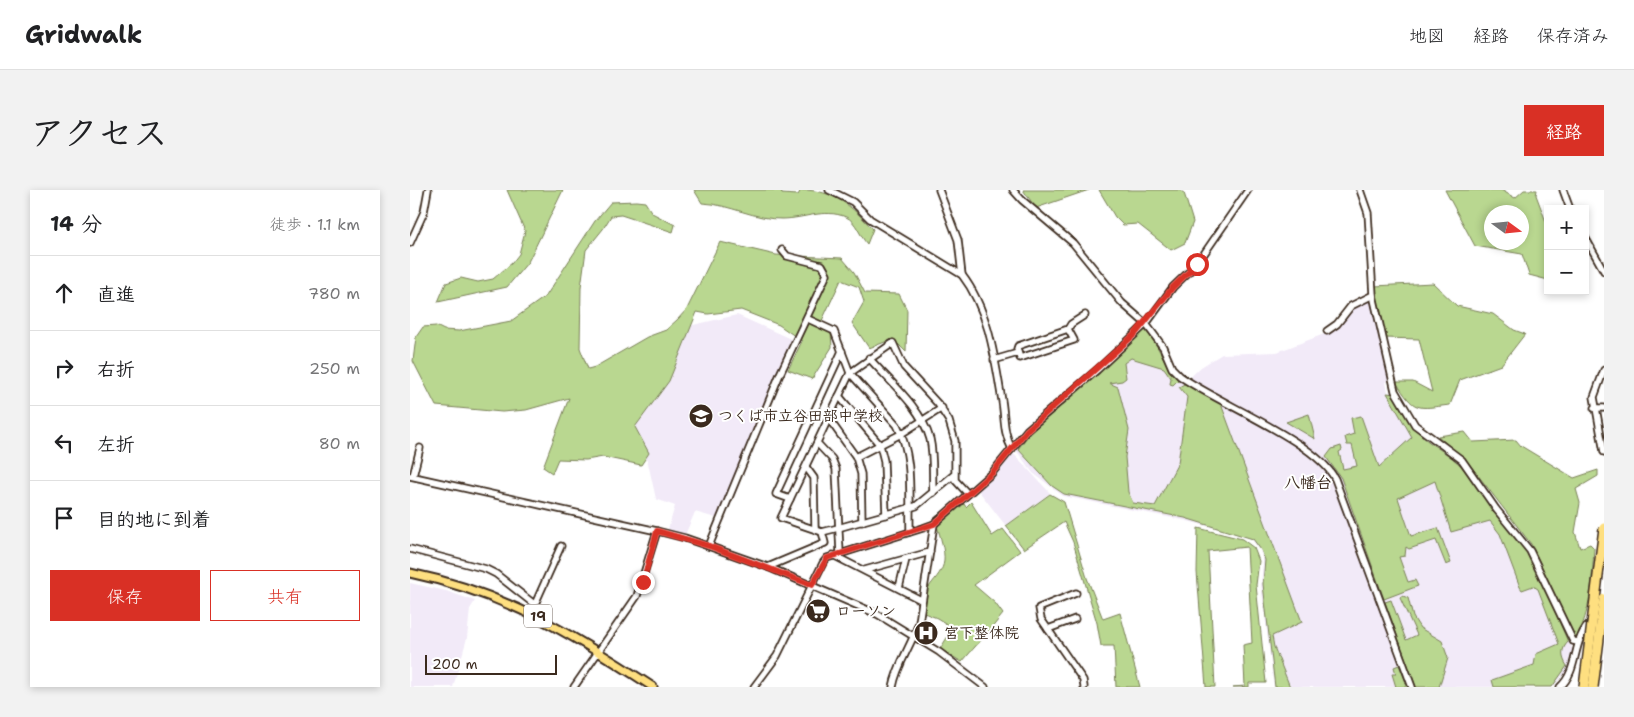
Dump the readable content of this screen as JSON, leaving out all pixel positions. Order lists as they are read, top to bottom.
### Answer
{
  "streets": {
    "main road": ["19"]
  },
  "districts": ["八幡台"],
  "places": {
    "school or university": ["つくば市立谷田部中学校"],
    "supermarket": ["ローソン"],
    "hospital": ["宮下整体院"]
  },
  "scale_bar": "200 m",
  "north": "right",
  "page": {
    "header": "Gridwalk",
    "nav": ["地図", "経路", "保存済み"],
    "title": "アクセス",
    "buttons": [
      "経路",
      ["保存", "共有"]
    ],
    "heading": ["14 分", "徒歩 · 1.1 km"],
    "map_buttons": ["+", "−"],
    "list": [
      ["直進", "780 m"],
      ["右折", "250 m"],
      ["左折", "80 m"],
      "目的地に到着"
    ],
    "scale": "200 m"
  }
}
